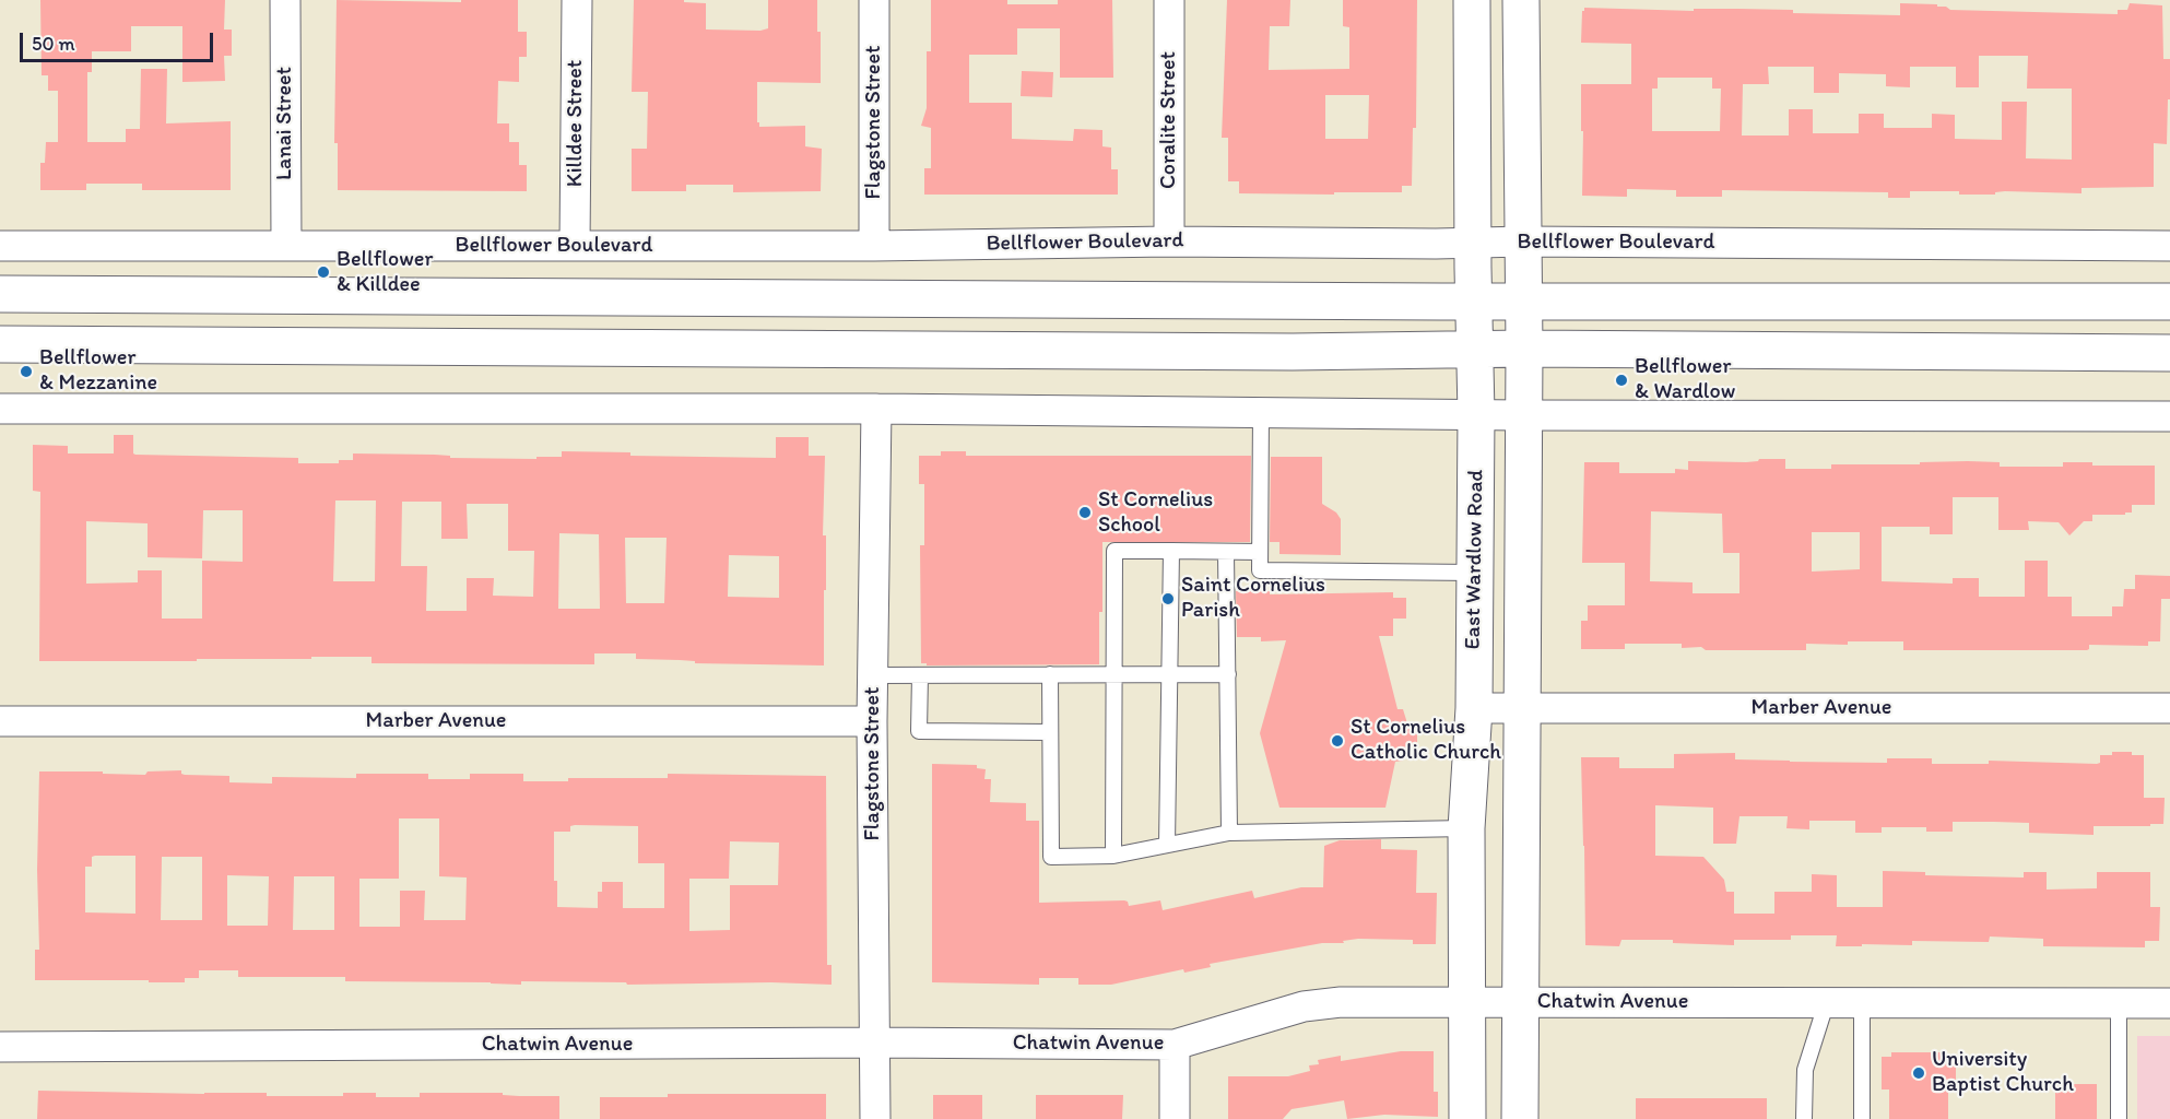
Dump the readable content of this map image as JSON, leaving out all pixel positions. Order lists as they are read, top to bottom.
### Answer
{
  "streets": {
    "main road": ["East Wardlow Road"],
    "street": [
      "Coralite Street",
      "Flagstone Street",
      "Lanai Street",
      "Killdee Street",
      "Bellflower Boulevard",
      "Marber Avenue",
      "Chatwin Avenue"
    ]
  },
  "crossings": [
    ["Coralite Street", "Bellflower Boulevard"],
    ["Flagstone Street", "Bellflower Boulevard"],
    ["Flagstone Street", "Marber Avenue"],
    ["Flagstone Street", "Chatwin Avenue"],
    ["Lanai Street", "Bellflower Boulevard"],
    ["Killdee Street", "Bellflower Boulevard"],
    ["Bellflower Boulevard", "East Wardlow Road"],
    ["East Wardlow Road", "Marber Avenue"],
    ["East Wardlow Road", "Chatwin Avenue"]
  ],
  "places": [
    "Bellflower & Killdee",
    "Bellflower & Mezzanine",
    "Bellflower & Wardlow",
    "St Cornelius School",
    "Saint Cornelius Parish",
    "St Cornelius Catholic Church",
    "University Baptist Church"
  ],
  "scale_bar": "50 m"
}
